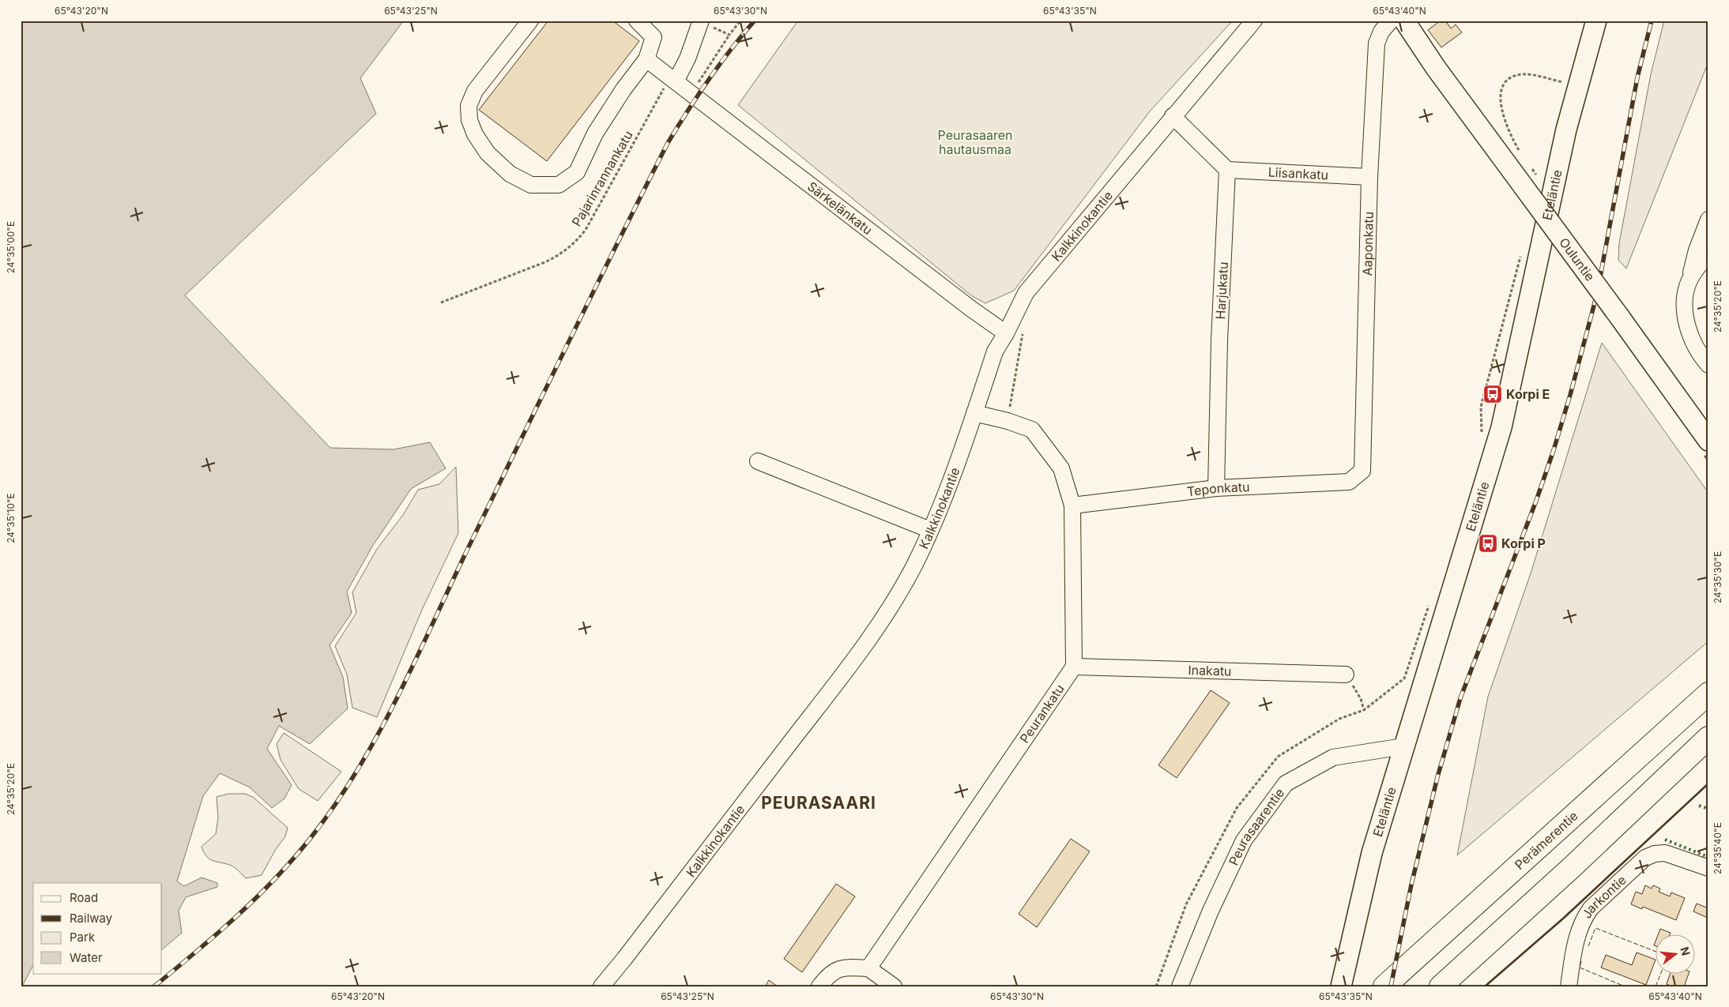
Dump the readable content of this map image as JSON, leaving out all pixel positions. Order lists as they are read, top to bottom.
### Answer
{
  "streets": {
    "highway": ["Perämerentie"],
    "main road": ["Eteläntie", "Ouluntie"],
    "street": [
      "Liisankatu",
      "Särkelänkatu",
      "Kalkkinokantie",
      "Aaponkatu",
      "Harjukatu",
      "Teponkatu",
      "Inakatu",
      "Peurankatu",
      "Peurasaarentie",
      "Jarkontie"
    ],
    "path": ["Pajarinrannankatu"]
  },
  "crossings": [
    ["Liisankatu", "Aaponkatu"],
    ["Liisankatu", "Harjukatu"],
    ["Pajarinrannankatu", "Särkelänkatu"],
    ["Eteläntie", "Peurasaarentie"],
    ["Särkelänkatu", "Kalkkinokantie"],
    ["Aaponkatu", "Teponkatu"],
    ["Harjukatu", "Teponkatu"],
    ["Inakatu", "Peurankatu"]
  ],
  "districts": ["PEURASAARI"],
  "parks": ["Peurasaaren hautausmaa"],
  "places": {
    "bus stop": ["Korpi E", "Korpi P"]
  },
  "legend": [
    "Road",
    "Railway",
    "Park",
    "Water"
  ],
  "north": "right",
  "coordinates": [
    "65°43'20\"N",
    "65°43'25\"N",
    "65°43'30\"N",
    "65°43'35\"N",
    "65°43'40\"N",
    "24°35'00\"E",
    "24°35'20\"E",
    "24°35'10\"E",
    "24°35'30\"E",
    "24°35'40\"E"
  ]
}
